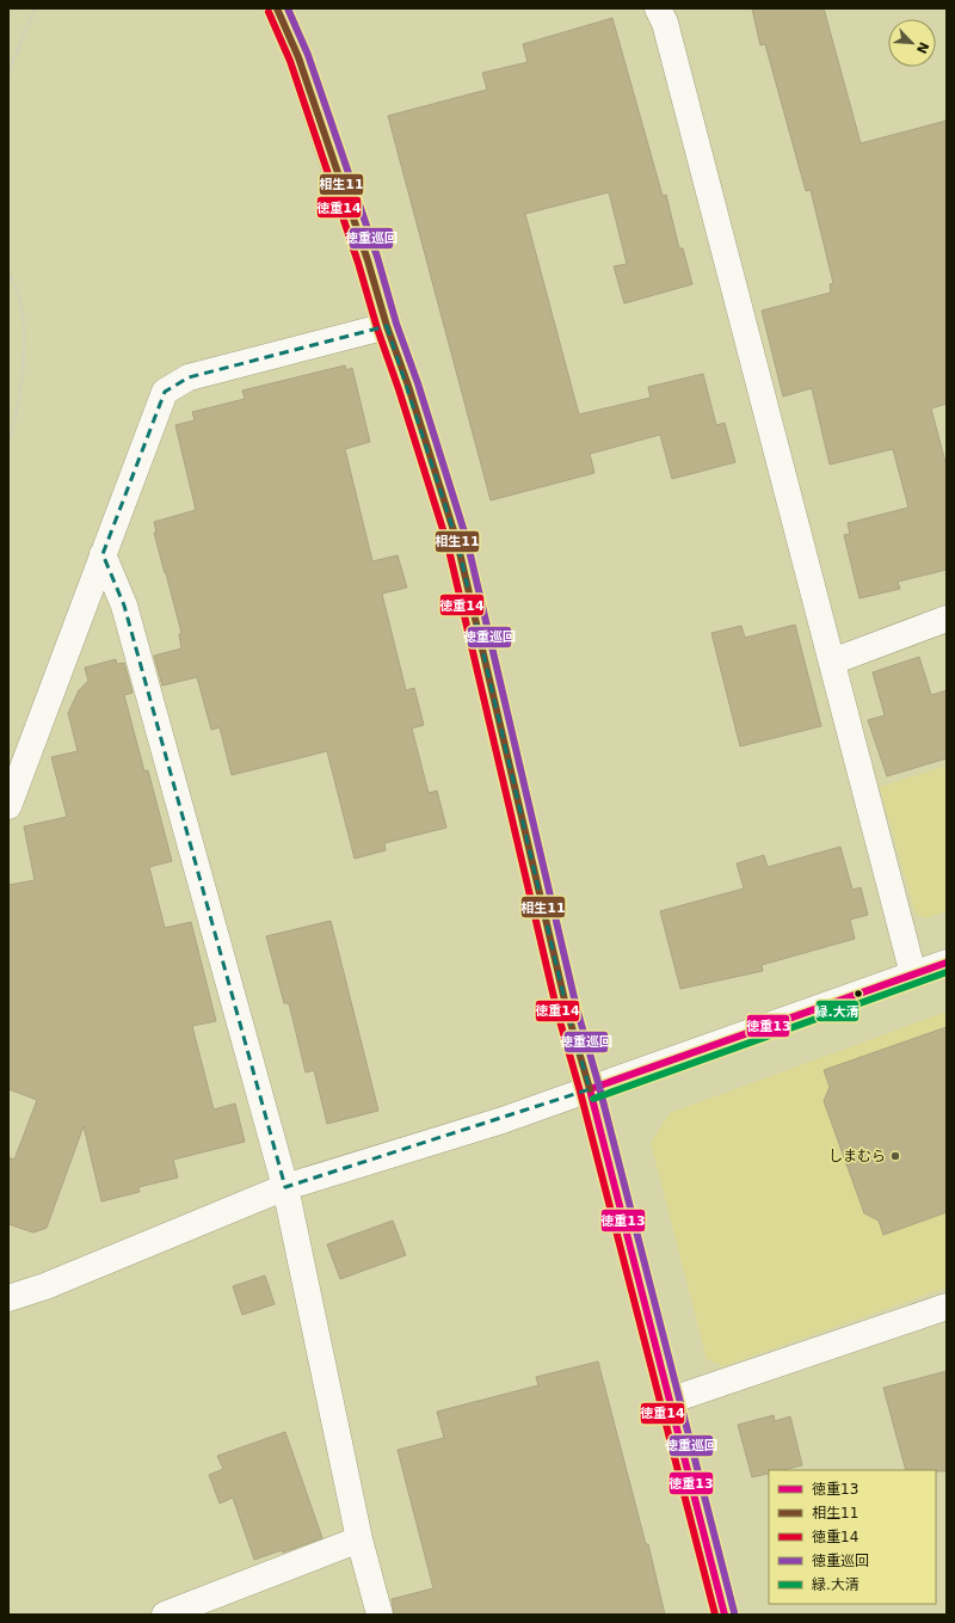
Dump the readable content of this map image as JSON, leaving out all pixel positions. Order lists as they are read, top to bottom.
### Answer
{
  "places": ["しまむら"],
  "lines": [
    "transit line 相生11",
    "transit line 徳重巡回",
    "transit line 徳重14",
    "transit line 徳重13",
    "transit line 緑.大清"
  ],
  "legend": [
    "徳重13",
    "相生11",
    "徳重14",
    "徳重巡回",
    "緑.大清"
  ],
  "north": "bottom right"
}
